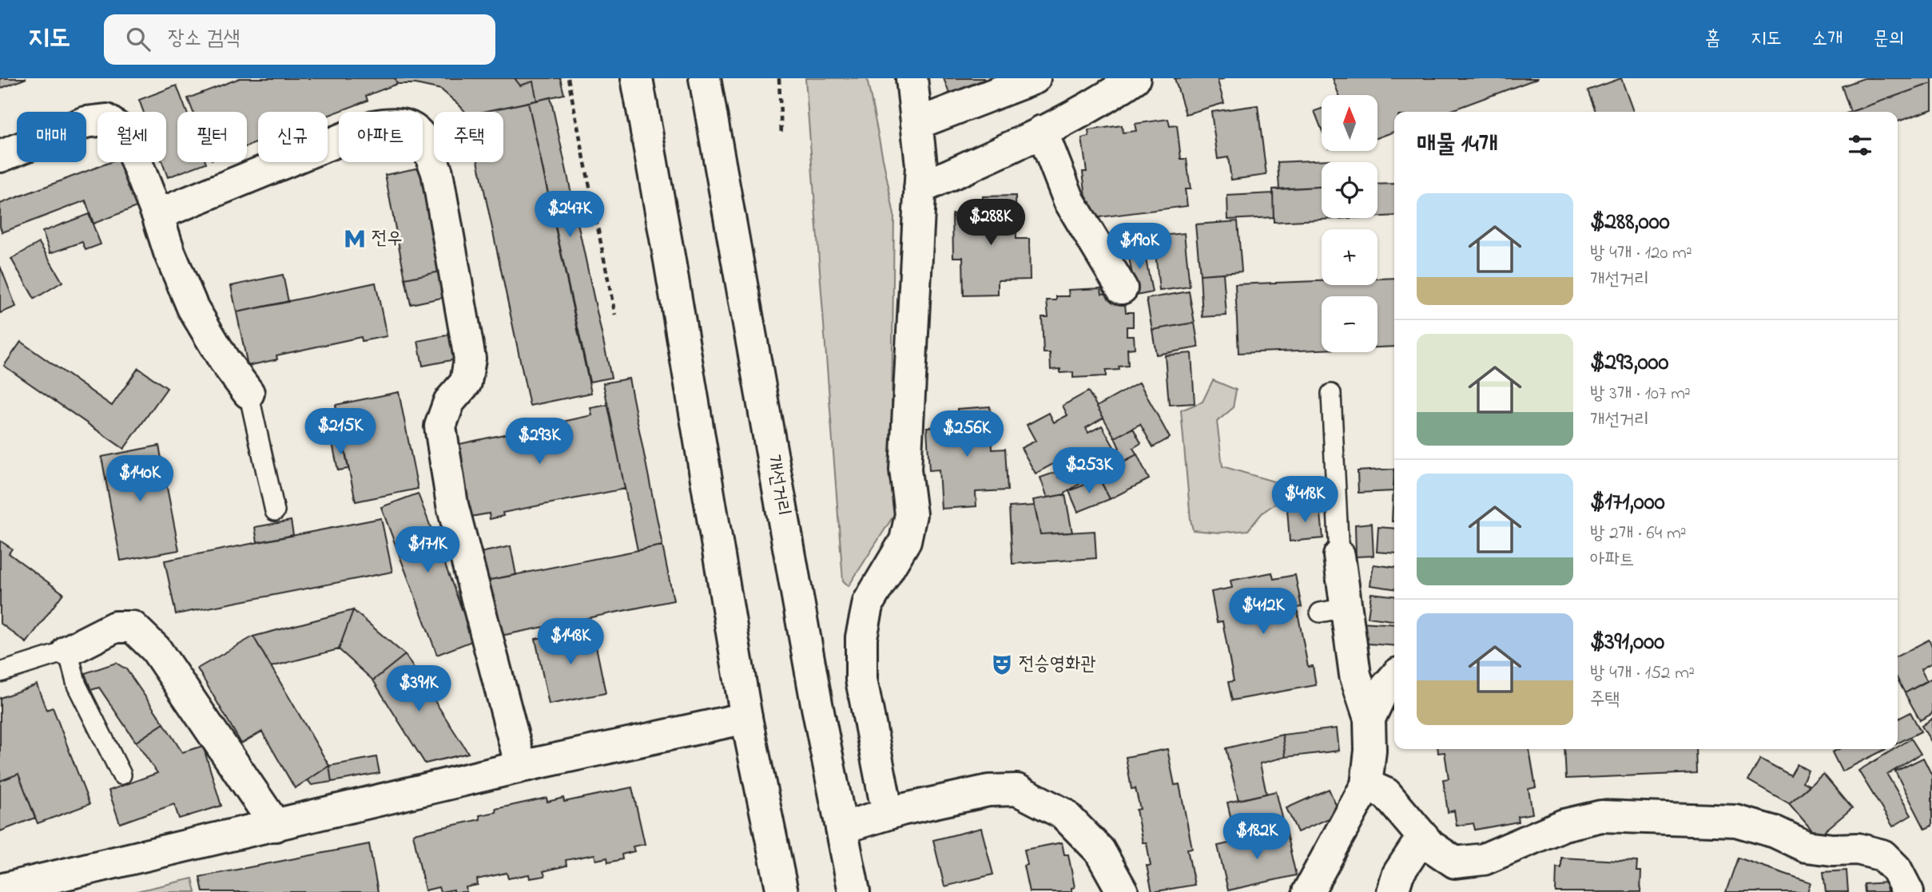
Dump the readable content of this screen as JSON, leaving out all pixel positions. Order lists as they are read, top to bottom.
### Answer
{
  "streets": {
    "street": ["개선거리"]
  },
  "places": {
    "metro station": ["전우"],
    "theatre": ["전승영화관"]
  },
  "north": "top",
  "page": {
    "header": "지도",
    "search": "장소 검색",
    "nav": [
      "홈",
      "지도",
      "소개",
      "문의"
    ],
    "map_buttons": ["+", "−"],
    "chip": [
      "매매",
      "월세",
      "필터",
      "신규",
      "아파트",
      "주택"
    ],
    "heading": "매물 14개",
    "list": [
      {
        "name": "$288,000",
        "note": "방 4개 · 120 m² · 개선거리"
      },
      {
        "name": "$293,000",
        "note": "방 3개 · 107 m² · 개선거리"
      },
      {
        "name": "$171,000",
        "note": "방 2개 · 64 m² · 아파트"
      },
      {
        "name": "$391,000",
        "note": "방 4개 · 152 m² · 주택"
      }
    ],
    "price": [
      "$247K",
      "$288K",
      "$190K",
      "$215K",
      "$256K",
      "$293K",
      "$253K",
      "$140K",
      "$418K",
      "$171K",
      "$412K",
      "$148K",
      "$391K",
      "$182K"
    ]
  }
}
